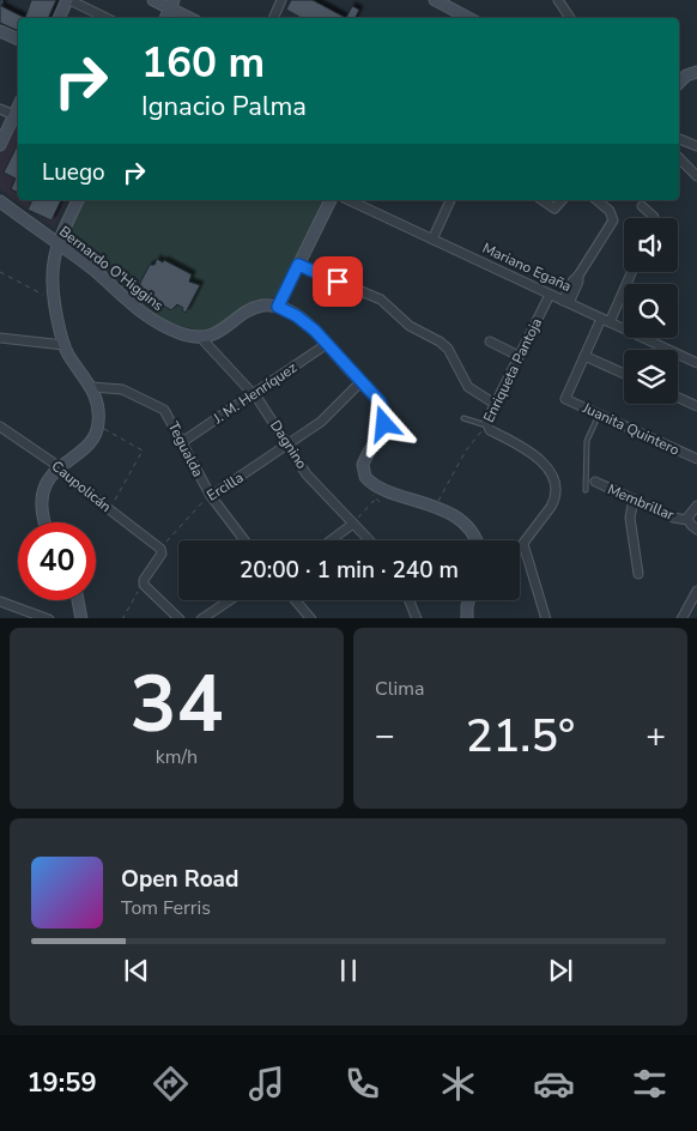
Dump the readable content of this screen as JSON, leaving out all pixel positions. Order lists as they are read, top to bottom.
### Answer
{
  "streets": {
    "street": [
      "Mariano Egaña",
      "Bernardo O'Higgins",
      "Enriqueta Pantoja",
      "J. M. Henríquez",
      "Juanita Quintero",
      "Dagnino",
      "Tegualda",
      "Caupolicán",
      "Ercilla",
      "Membrillar"
    ]
  },
  "crossings": [
    ["Mariano Egaña", "Enriqueta Pantoja"],
    ["Bernardo O'Higgins", "Dagnino"],
    ["J. M. Henríquez", "Dagnino"],
    ["J. M. Henríquez", "Tegualda"],
    ["Dagnino", "Ercilla"],
    ["Tegualda", "Ercilla"],
    ["Caupolicán", "Ercilla"]
  ],
  "page": {
    "turn": ["160 m", "Ignacio Palma"],
    "then": "Luego",
    "limit": "40",
    "trip": "20:00 · 1 min · 240 m",
    "tile": [
      ["34", "km/h"],
      "Clima"
    ],
    "heat": ["−", "21.5°", "+"],
    "song": ["Open Road", "Tom Ferris"],
    "tabs": "19:59"
  }
}
